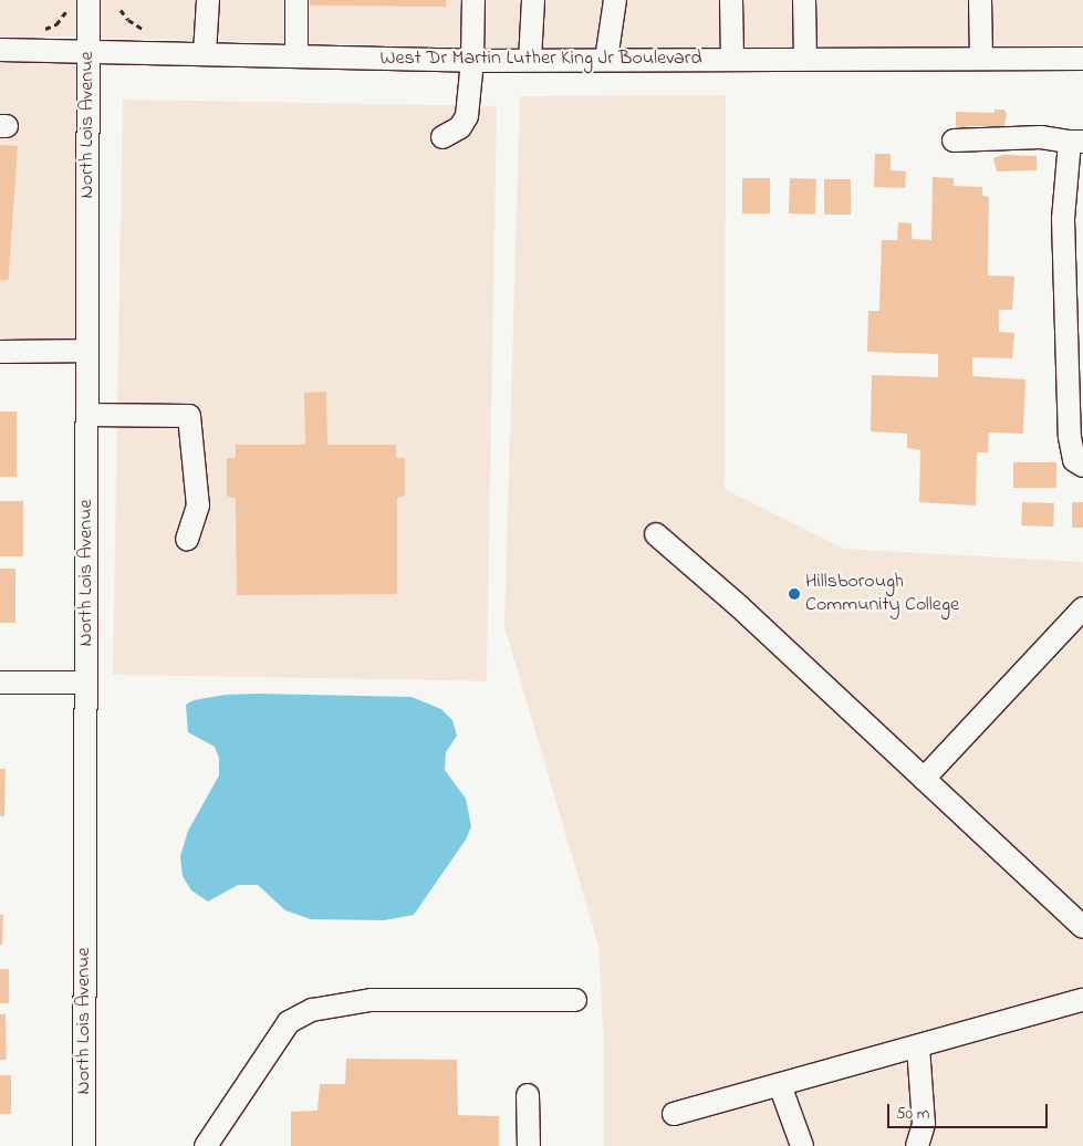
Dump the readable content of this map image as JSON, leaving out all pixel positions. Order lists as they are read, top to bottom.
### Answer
{
  "streets": {
    "street": ["West Dr Martin Luther King Jr Boulevard", "North Lois Avenue"]
  },
  "crossings": [
    ["West Dr Martin Luther King Jr Boulevard", "North Lois Avenue"]
  ],
  "places": ["Hillsborough Community College"],
  "scale_bar": "50 m"
}
